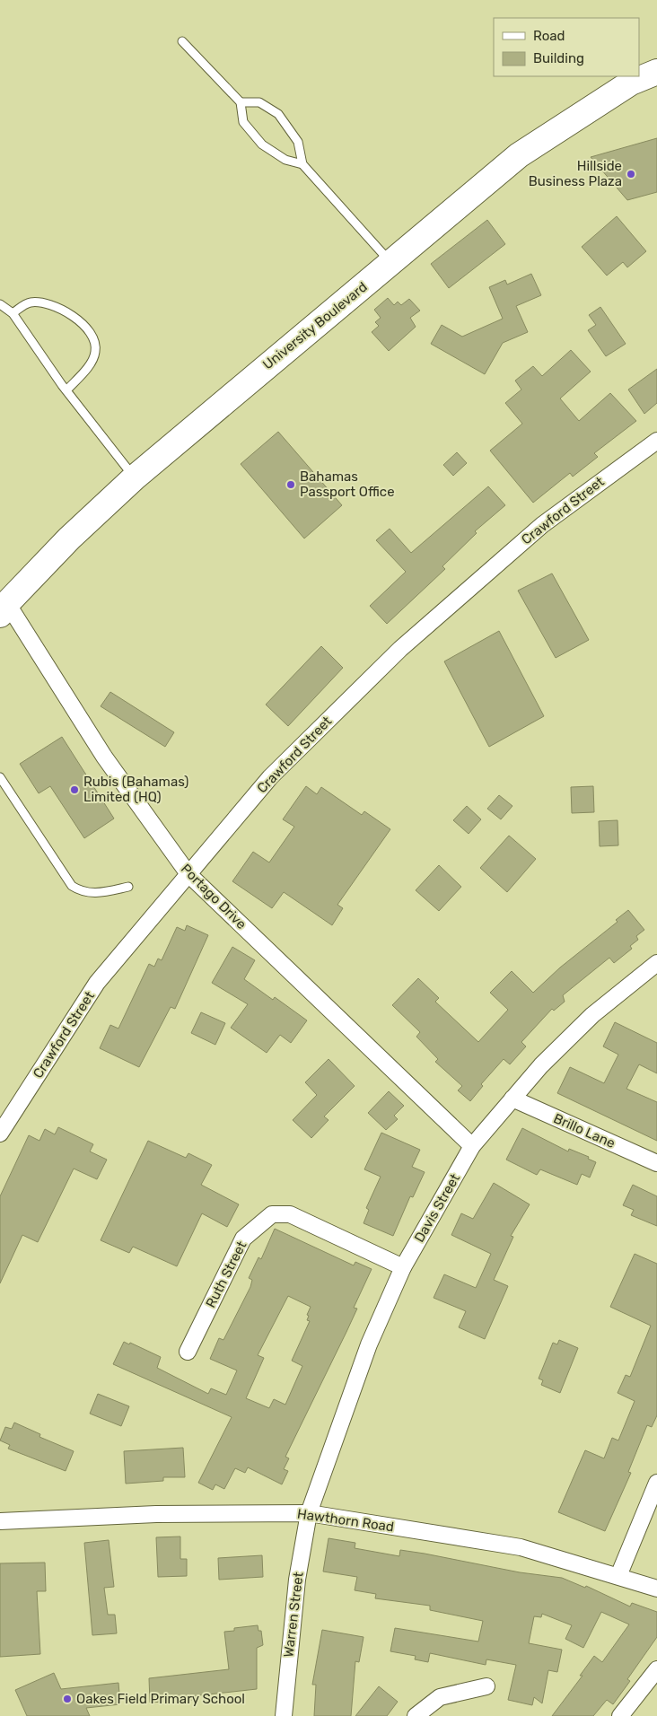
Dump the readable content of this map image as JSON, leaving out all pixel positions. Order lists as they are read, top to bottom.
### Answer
{
  "streets": {
    "main road": ["University Boulevard"],
    "street": [
      "Crawford Street",
      "Portago Drive",
      "Brillo Lane",
      "Davis Street",
      "Ruth Street",
      "Hawthorn Road",
      "Warren Street"
    ]
  },
  "crossings": [
    ["University Boulevard", "Portago Drive"],
    ["Crawford Street", "Portago Drive"],
    ["Portago Drive", "Davis Street"],
    ["Brillo Lane", "Davis Street"],
    ["Davis Street", "Ruth Street"],
    ["Davis Street", "Hawthorn Road"],
    ["Davis Street", "Warren Street"],
    ["Hawthorn Road", "Warren Street"]
  ],
  "places": [
    "Hillside Business Plaza",
    "Bahamas Passport Office",
    "Rubis (Bahamas) Limited (HQ)",
    "Oakes Field Primary School"
  ],
  "legend": ["Road", "Building"]
}
